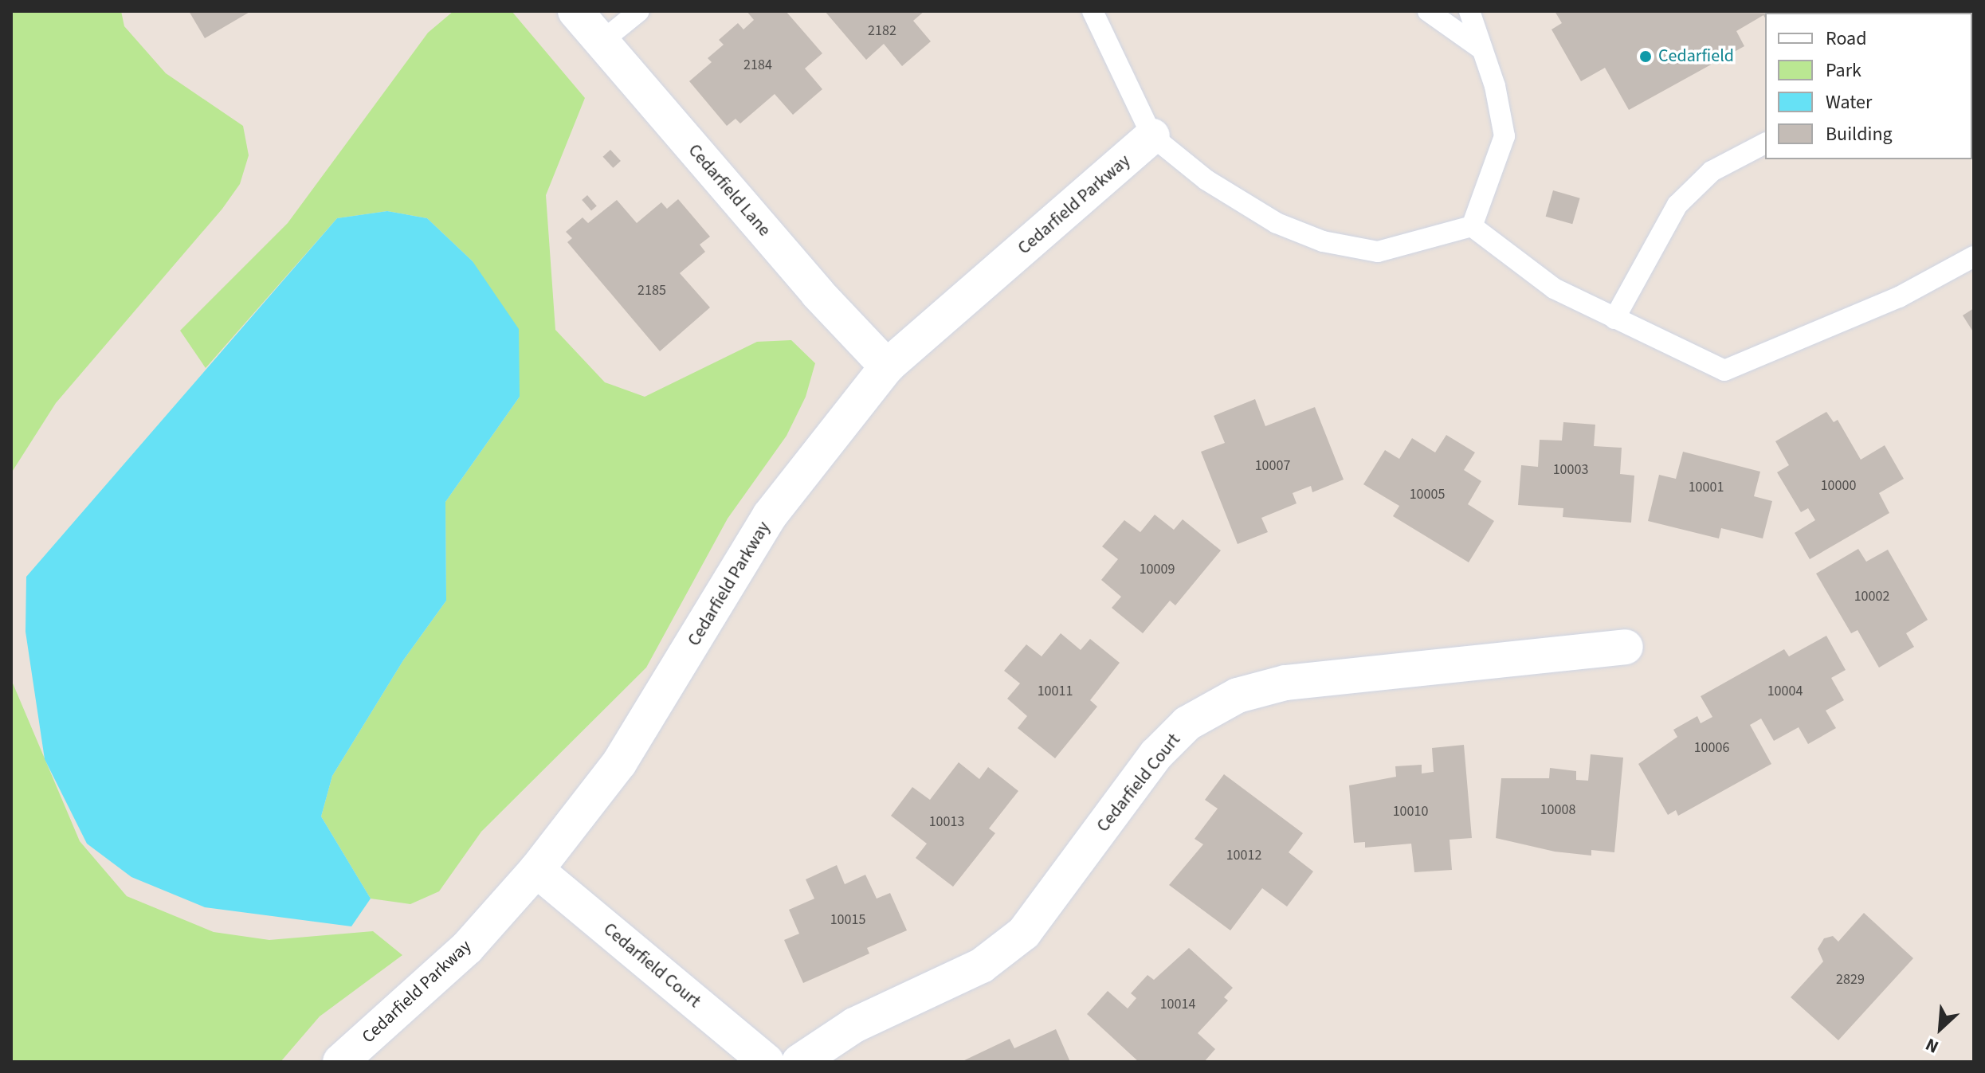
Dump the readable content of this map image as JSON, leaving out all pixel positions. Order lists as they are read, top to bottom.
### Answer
{
  "streets": {
    "street": ["Cedarfield Lane", "Cedarfield Parkway", "Cedarfield Court"]
  },
  "crossings": [
    ["Cedarfield Lane", "Cedarfield Parkway"],
    ["Cedarfield Parkway", "Cedarfield Court"]
  ],
  "places": ["Cedarfield"],
  "house_numbers": [
    "2182",
    "2184",
    "2185",
    "10007",
    "10003",
    "10000",
    "10001",
    "10005",
    "10009",
    "10002",
    "10011",
    "10004",
    "10006",
    "10008",
    "10010",
    "10013",
    "10012",
    "10015",
    "2829",
    "10014"
  ],
  "legend": [
    "Road",
    "Park",
    "Water",
    "Building"
  ],
  "north": "bottom left"
}
